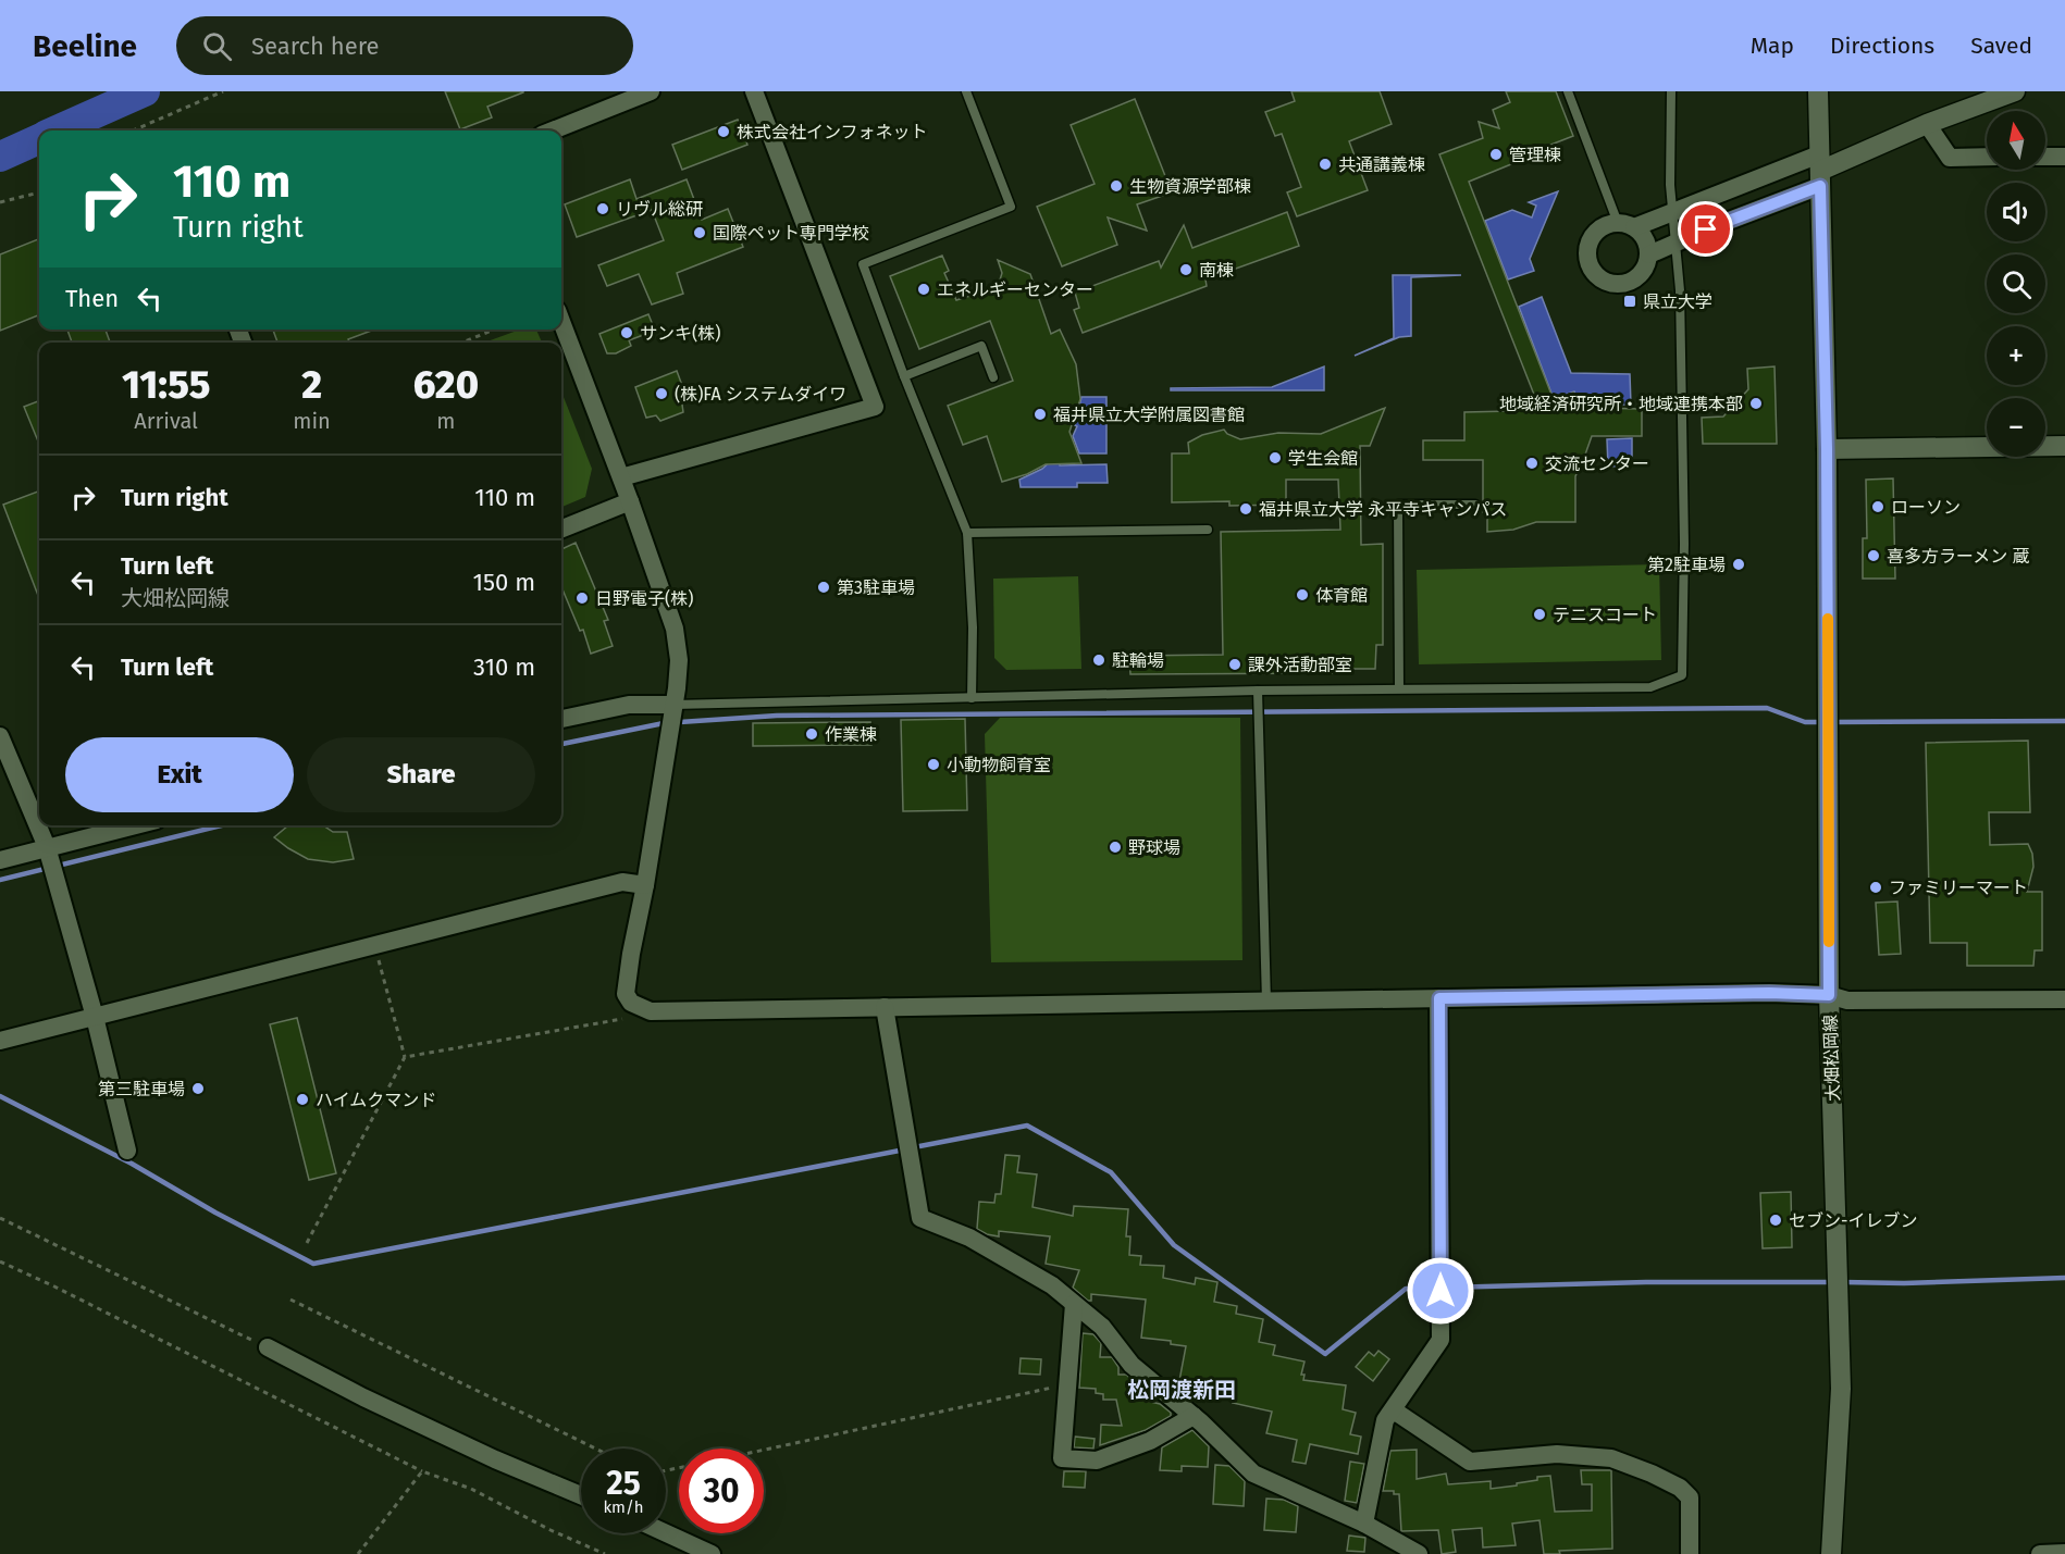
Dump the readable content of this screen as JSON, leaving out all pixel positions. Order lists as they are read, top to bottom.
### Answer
{
  "streets": {
    "main road": ["大畑松岡線"]
  },
  "districts": ["松岡渡新田"],
  "places": {
    "other": [
      "株式会社インフォネット",
      "管理棟",
      "共通講義棟",
      "生物資源学部棟",
      "リヴル総研",
      "国際ペット専門学校",
      "南棟",
      "エネルギーセンター",
      "サンキ(株)",
      "(株)FA システムダイワ",
      "地域経済研究所・地域連携本部",
      "福井県立大学附属図書館",
      "学生会館",
      "交流センター",
      "ローソン",
      "福井県立大学 永平寺キャンパス",
      "喜多方ラーメン 蔵",
      "第2駐車場",
      "第3駐車場",
      "体育館",
      "日野電子(株)",
      "テニスコート",
      "駐輪場",
      "課外活動部室",
      "作業棟",
      "小動物飼育室",
      "野球場",
      "ファミリーマート",
      "第三駐車場",
      "ハイムクマンド",
      "セブン-イレブン"
    ],
    "transit": ["県立大学"]
  },
  "north": "top",
  "page": {
    "header": "Beeline",
    "search": "Search here",
    "nav": ["Map", "Directions", "Saved"],
    "map_buttons": ["+", "−"],
    "turn": ["110 m", "Turn right"],
    "then": "Then",
    "eta": [
      "11:55",
      "Arrival",
      "2",
      "min",
      "620",
      "m"
    ],
    "list": [
      {
        "name": "Turn right",
        "value": "110 m"
      },
      {
        "name": "Turn left",
        "note": "大畑松岡線",
        "value": "150 m"
      },
      {
        "name": "Turn left",
        "value": "310 m"
      }
    ],
    "buttons": ["Exit", "Share"],
    "speed": "25 km/h",
    "limit": "30"
  }
}
